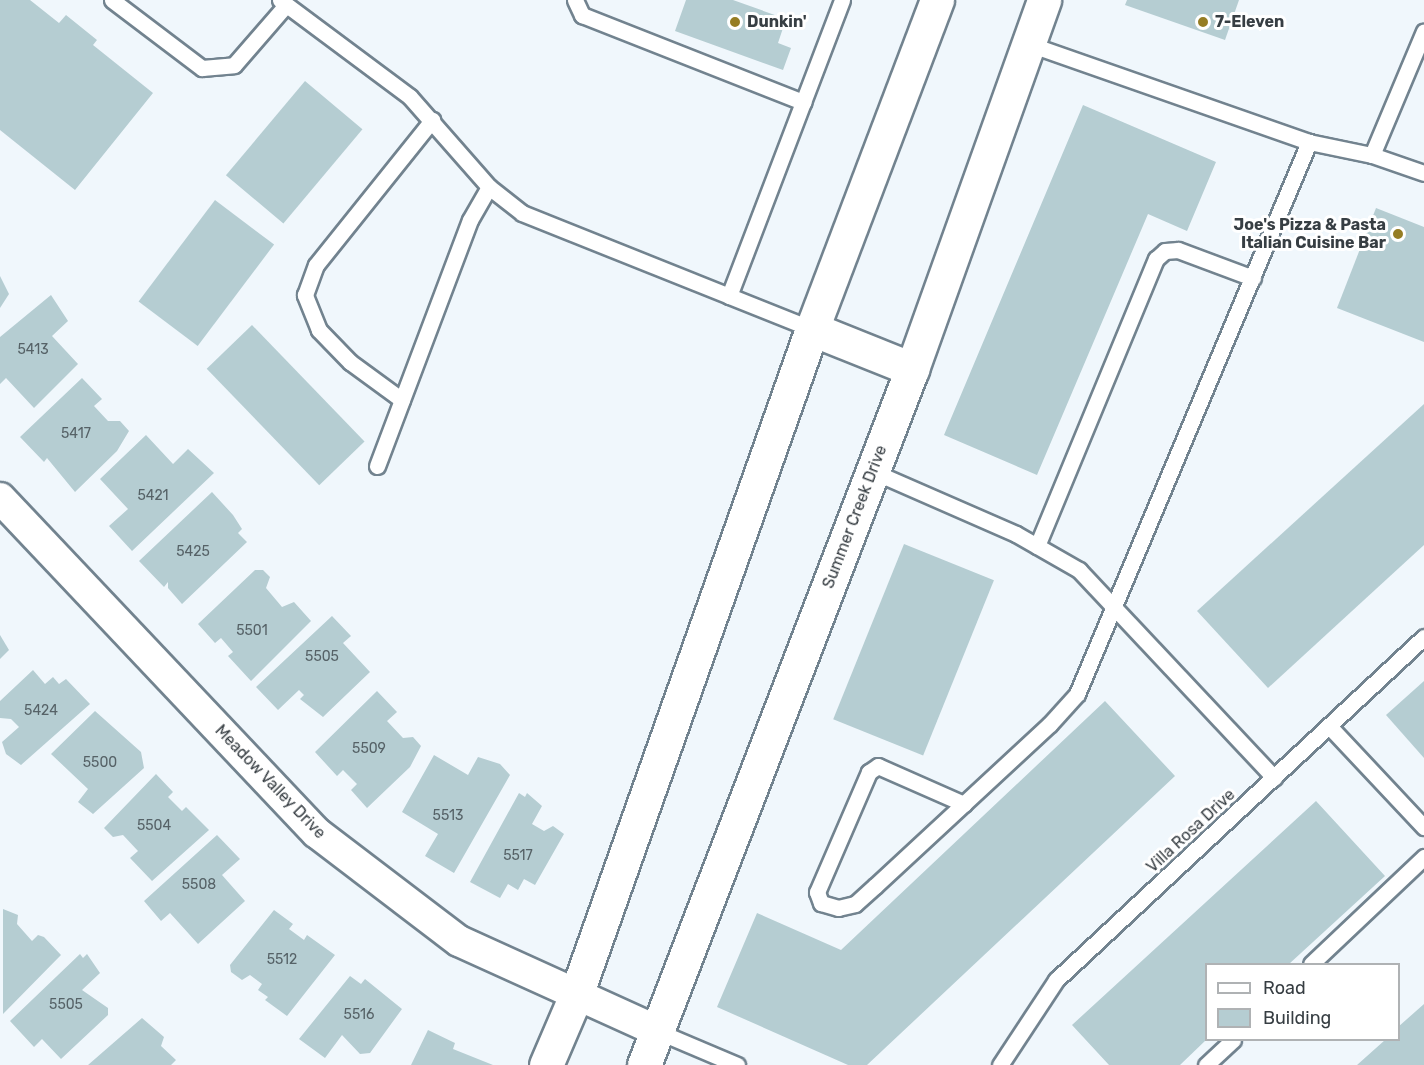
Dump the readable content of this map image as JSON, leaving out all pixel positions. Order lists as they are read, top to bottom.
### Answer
{
  "streets": {
    "main road": ["Summer Creek Drive"],
    "street": ["Meadow Valley Drive"],
    "lane": ["Villa Rosa Drive"]
  },
  "crossings": [
    ["Summer Creek Drive", "Meadow Valley Drive"]
  ],
  "places": ["Dunkin'", "7-Eleven", "Joe's Pizza & Pasta Italian Cuisine Bar"],
  "house_numbers": [
    "5413",
    "5417",
    "5421",
    "5425",
    "5501",
    "5505",
    "5424",
    "5509",
    "5500",
    "5513",
    "5504",
    "5517",
    "5508",
    "5512",
    "5505",
    "5516"
  ],
  "legend": ["Road", "Building"]
}
